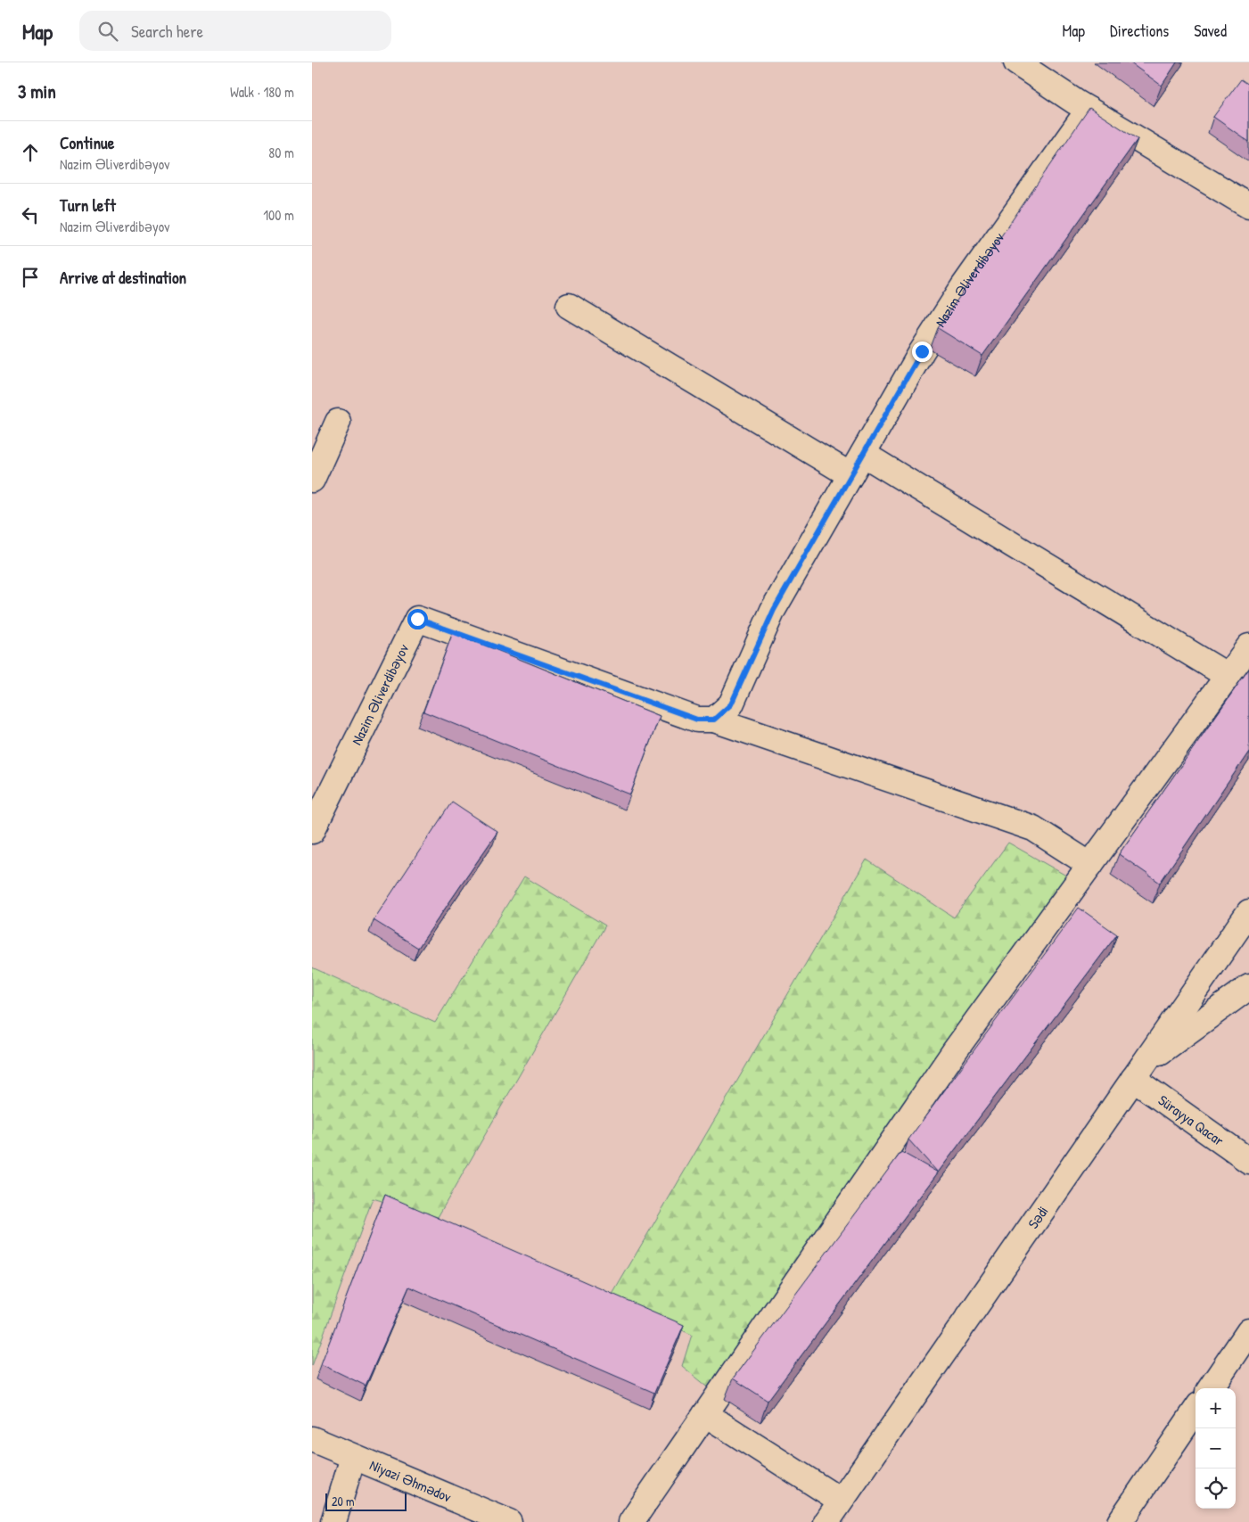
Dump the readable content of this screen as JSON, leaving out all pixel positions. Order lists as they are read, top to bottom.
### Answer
{
  "streets": {
    "street": [
      "Nazim Əliverdibəyov",
      "Sürayya Qacar",
      "Sədi",
      "Niyazi Əhmədov"
    ]
  },
  "crossings": [
    ["Sürayya Qacar", "Sədi"]
  ],
  "scale_bar": "20 m",
  "page": {
    "header": "Map",
    "search": "Search here",
    "nav": ["Map", "Directions", "Saved"],
    "heading": ["3 min", "Walk · 180 m"],
    "list": [
      ["Continue", "Nazim Əliverdibəyov", "80 m"],
      ["Turn left", "Nazim Əliverdibəyov", "100 m"],
      "Arrive at destination"
    ],
    "map_buttons": ["+", "−"],
    "scale": "20 m"
  }
}
